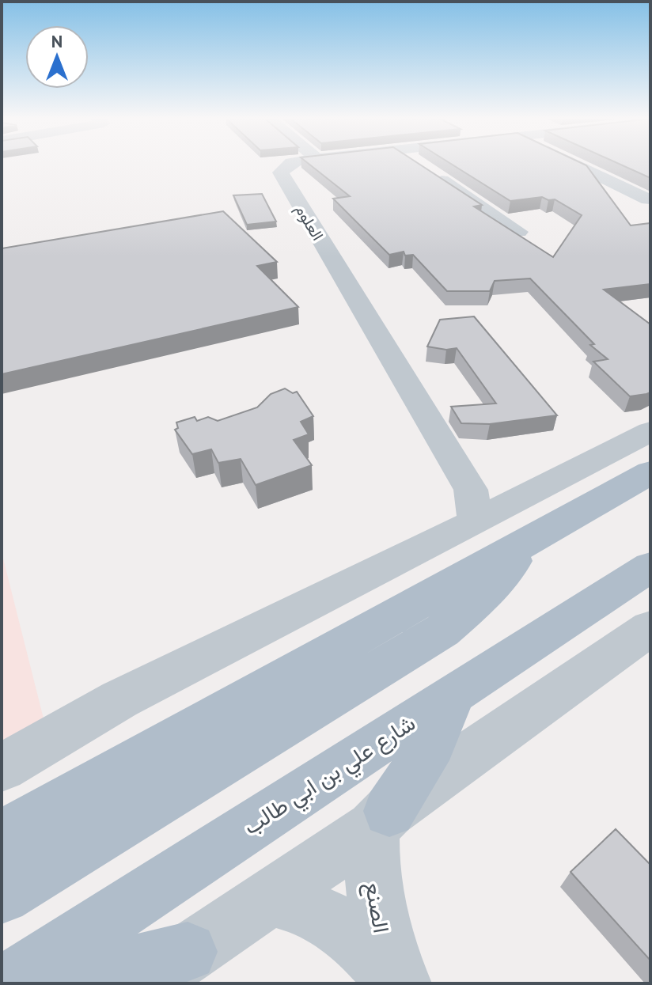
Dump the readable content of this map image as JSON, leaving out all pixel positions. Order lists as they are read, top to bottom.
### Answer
{
  "streets": {
    "main road": ["شارع علي بن ابي طالب"],
    "street": ["العلوم", "الصنع"]
  },
  "north": "top"
}
